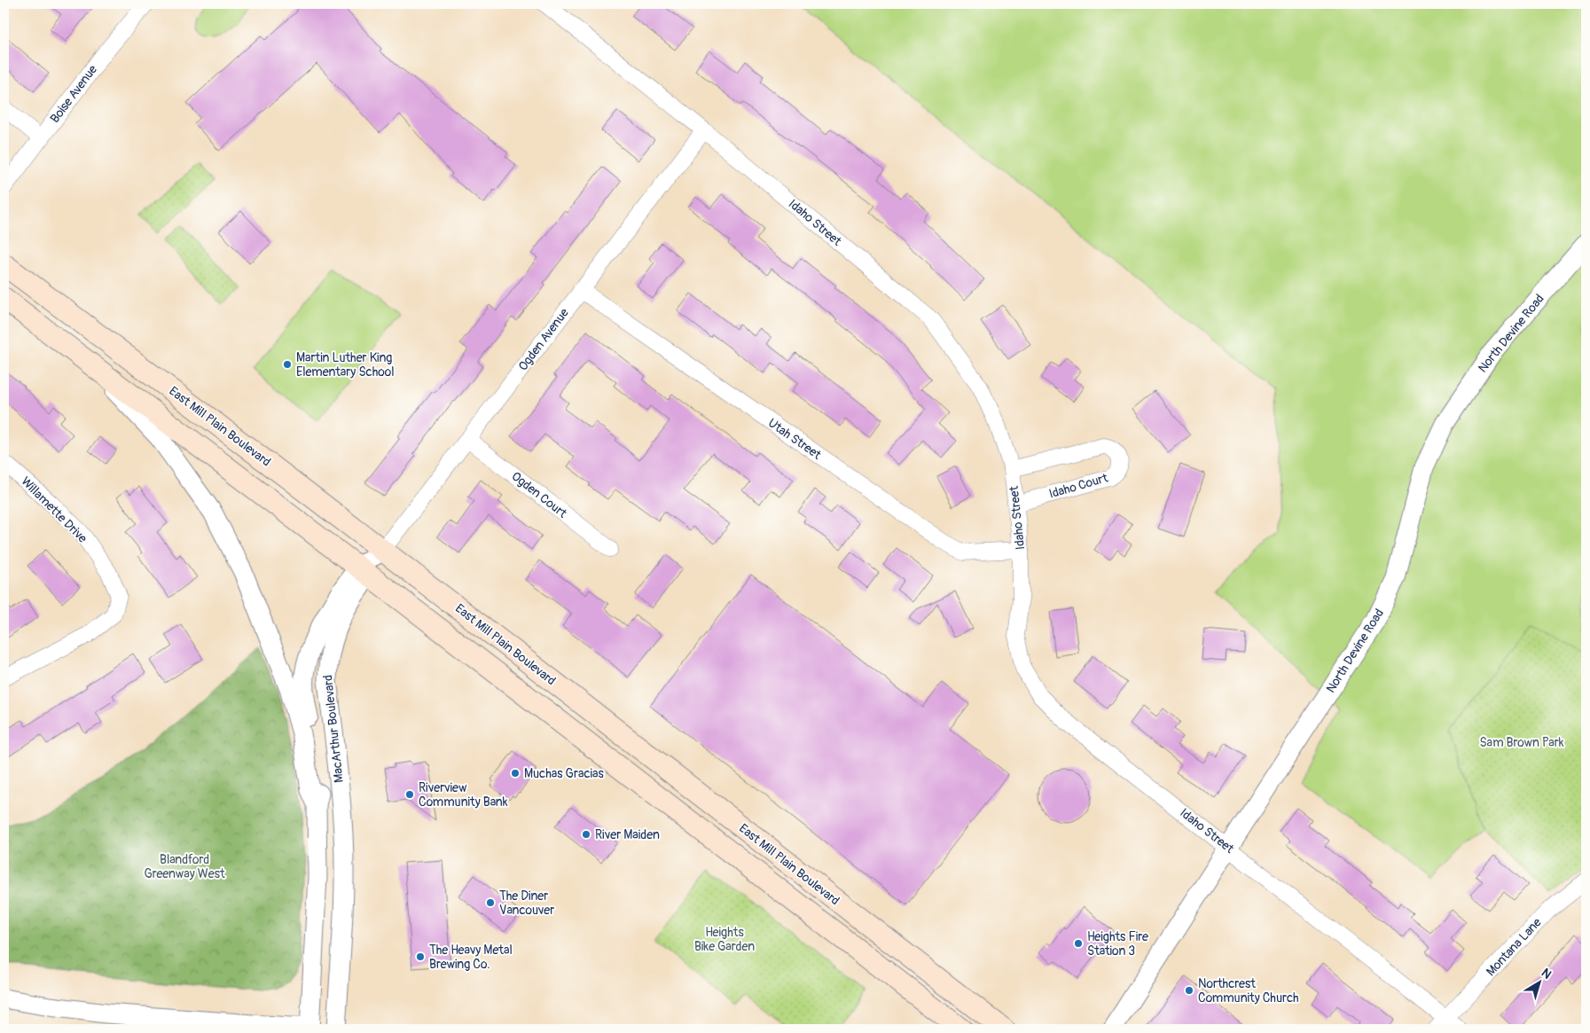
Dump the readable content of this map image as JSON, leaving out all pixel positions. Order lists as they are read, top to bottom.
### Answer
{
  "streets": {
    "main road": ["East Mill Plain Boulevard"],
    "street": [
      "Boise Avenue",
      "Idaho Street",
      "North Devine Road",
      "Ogden Avenue",
      "Utah Street",
      "Idaho Court",
      "Ogden Court",
      "Willamette Drive",
      "MacArthur Boulevard",
      "Montana Lane"
    ]
  },
  "crossings": [
    ["Idaho Street", "North Devine Road"],
    ["Idaho Street", "Ogden Avenue"],
    ["Idaho Street", "Utah Street"],
    ["Idaho Street", "Idaho Court"],
    ["Idaho Street", "Montana Lane"],
    ["Ogden Avenue", "East Mill Plain Boulevard"],
    ["Ogden Avenue", "Utah Street"],
    ["Ogden Avenue", "Ogden Court"],
    ["Ogden Avenue", "MacArthur Boulevard"],
    ["East Mill Plain Boulevard", "MacArthur Boulevard"]
  ],
  "parks": ["Sam Brown Park", "Blandford Greenway West", "Heights Bike Garden"],
  "places": [
    "Martin Luther King Elementary School",
    "Muchas Gracias",
    "Riverview Community Bank",
    "River Maiden",
    "The Diner Vancouver",
    "Heights Fire Station 3",
    "The Heavy Metal Brewing Co.",
    "Northcrest Community Church"
  ],
  "north": "top right"
}
